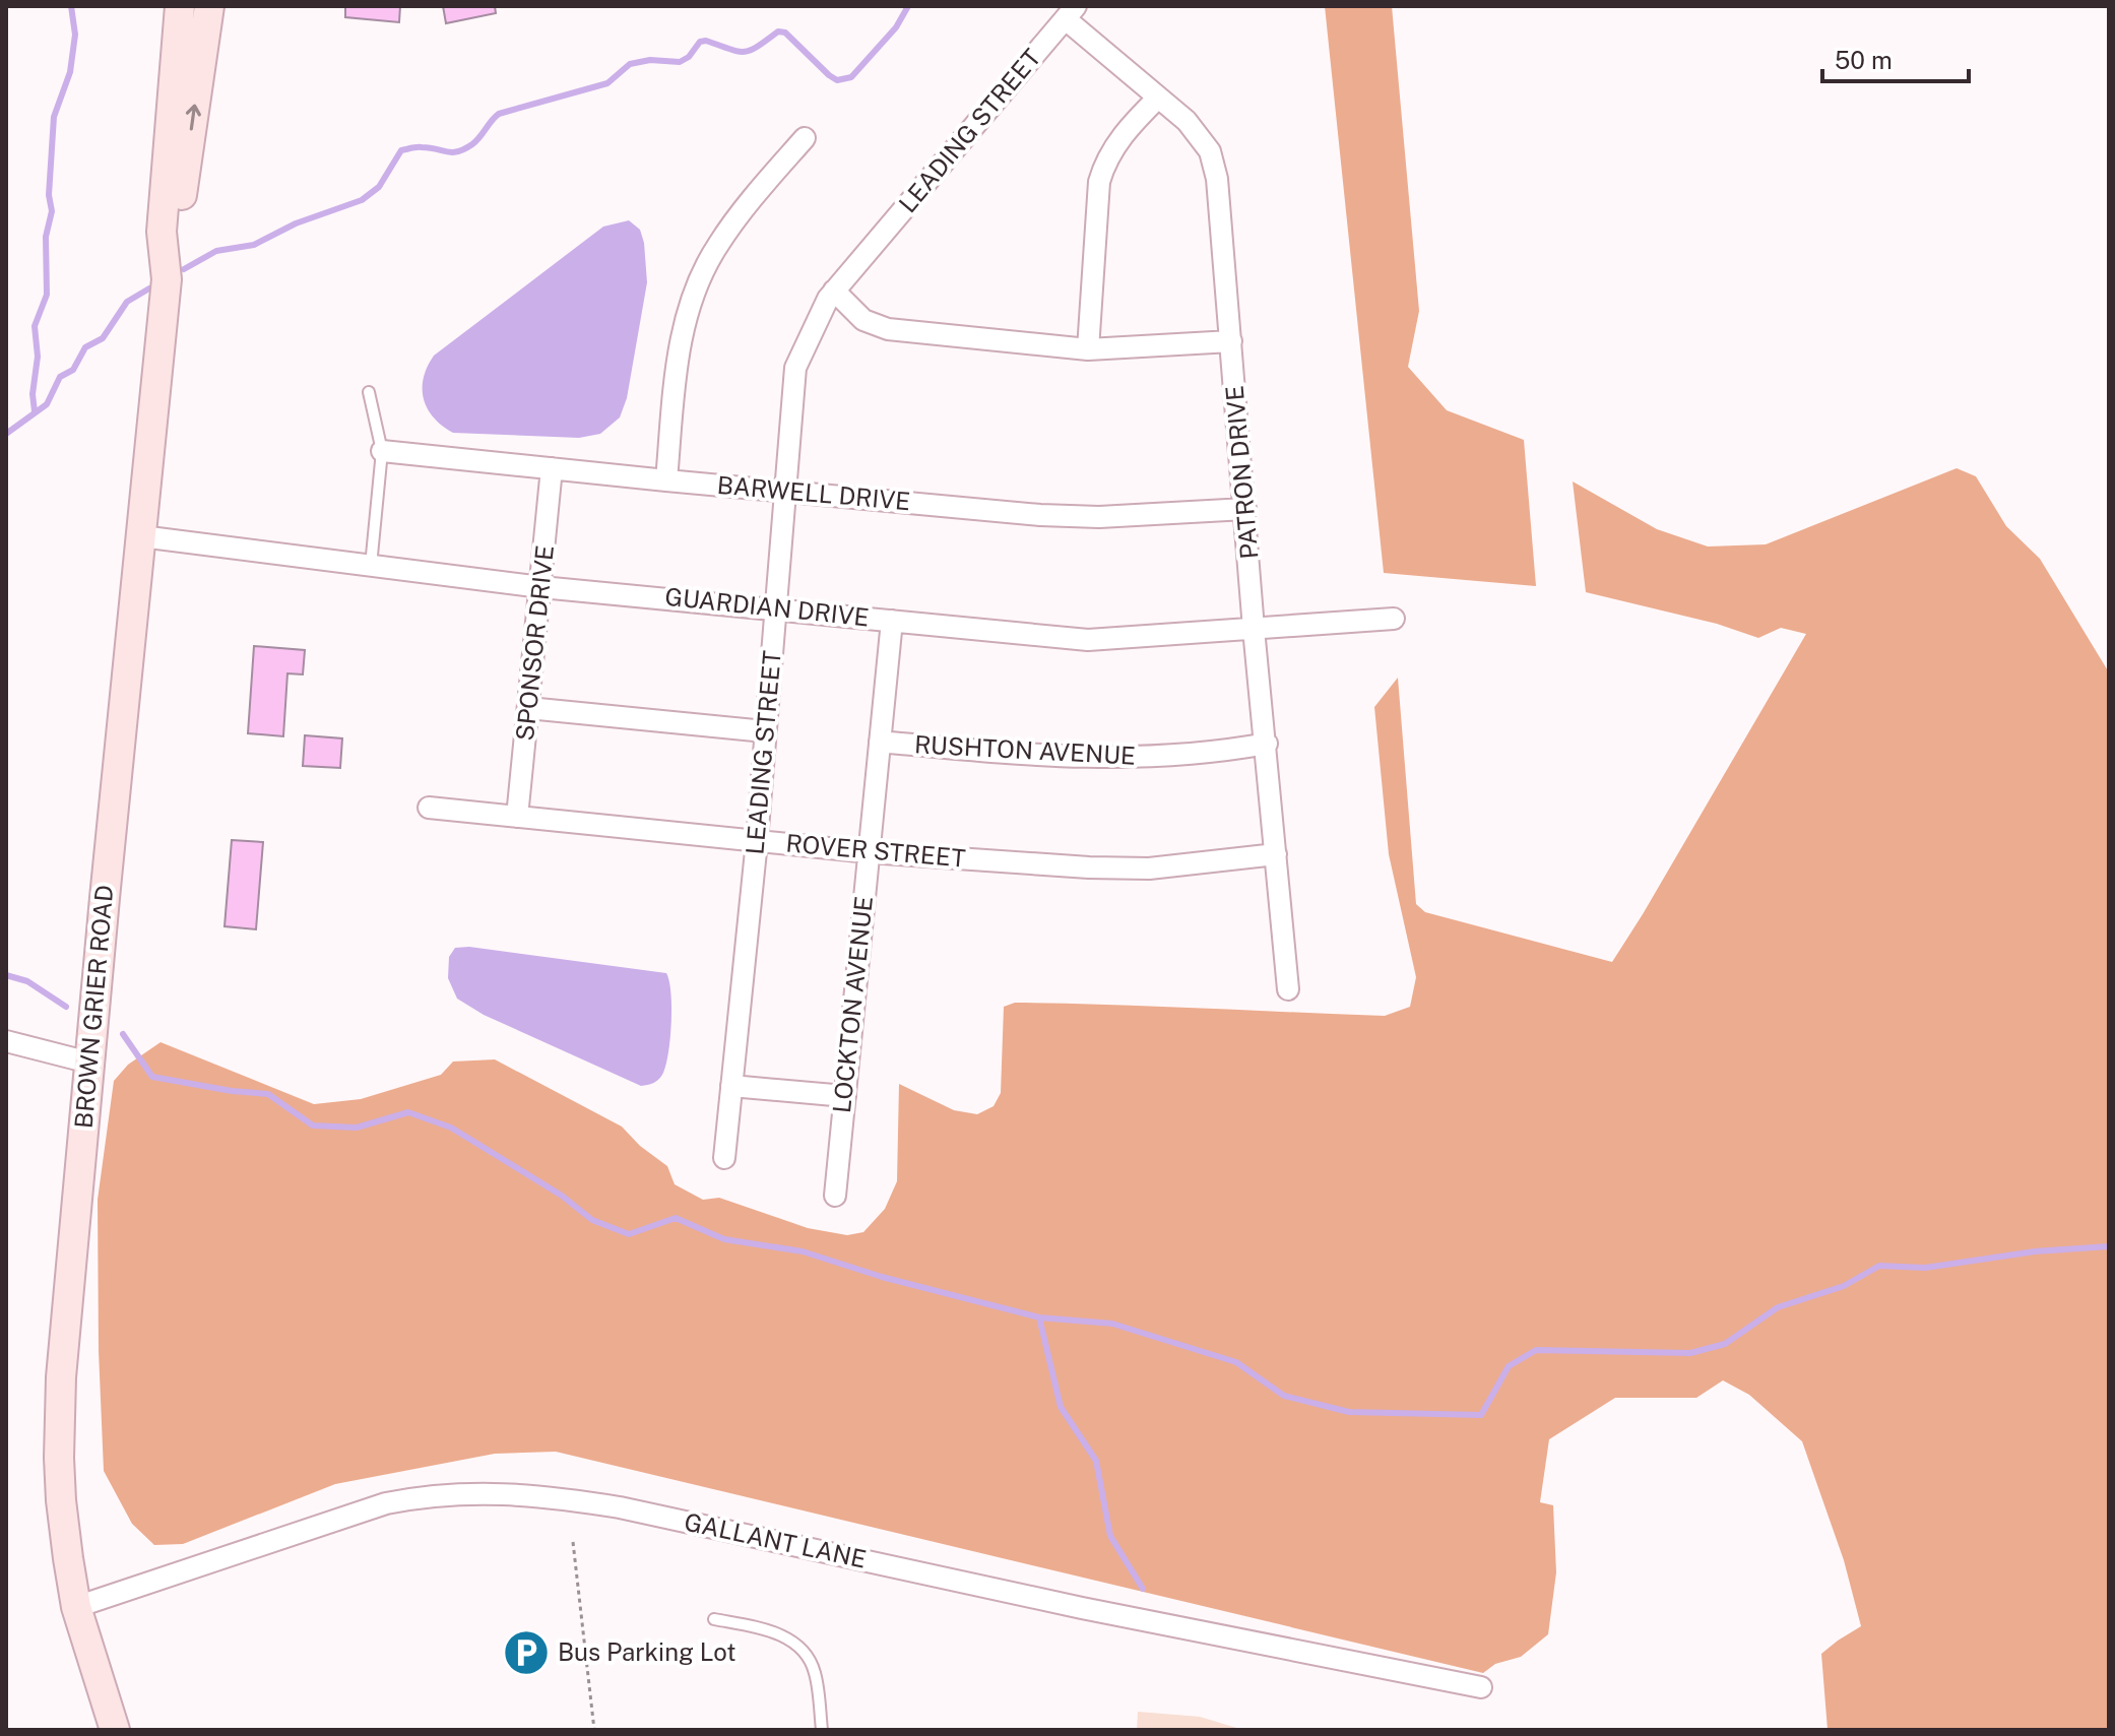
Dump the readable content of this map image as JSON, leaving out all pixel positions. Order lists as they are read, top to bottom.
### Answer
{
  "streets": {
    "main road": ["BROWN GRIER ROAD"],
    "street": [
      "LEADING STREET",
      "PATRON DRIVE",
      "BARWELL DRIVE",
      "GUARDIAN DRIVE",
      "SPONSOR DRIVE",
      "RUSHTON AVENUE",
      "ROVER STREET",
      "LOCKTON AVENUE",
      "GALLANT LANE"
    ]
  },
  "crossings": [
    ["LEADING STREET", "PATRON DRIVE"],
    ["LEADING STREET", "BARWELL DRIVE"],
    ["LEADING STREET", "GUARDIAN DRIVE"],
    ["LEADING STREET", "ROVER STREET"],
    ["PATRON DRIVE", "BARWELL DRIVE"],
    ["PATRON DRIVE", "GUARDIAN DRIVE"],
    ["PATRON DRIVE", "RUSHTON AVENUE"],
    ["PATRON DRIVE", "ROVER STREET"],
    ["BARWELL DRIVE", "SPONSOR DRIVE"],
    ["GUARDIAN DRIVE", "SPONSOR DRIVE"],
    ["GUARDIAN DRIVE", "LOCKTON AVENUE"],
    ["GUARDIAN DRIVE", "BROWN GRIER ROAD"],
    ["SPONSOR DRIVE", "ROVER STREET"],
    ["RUSHTON AVENUE", "LOCKTON AVENUE"],
    ["ROVER STREET", "LOCKTON AVENUE"],
    ["BROWN GRIER ROAD", "GALLANT LANE"]
  ],
  "places": {
    "parking": ["Bus Parking Lot"]
  },
  "scale_bar": "50 m"
}
